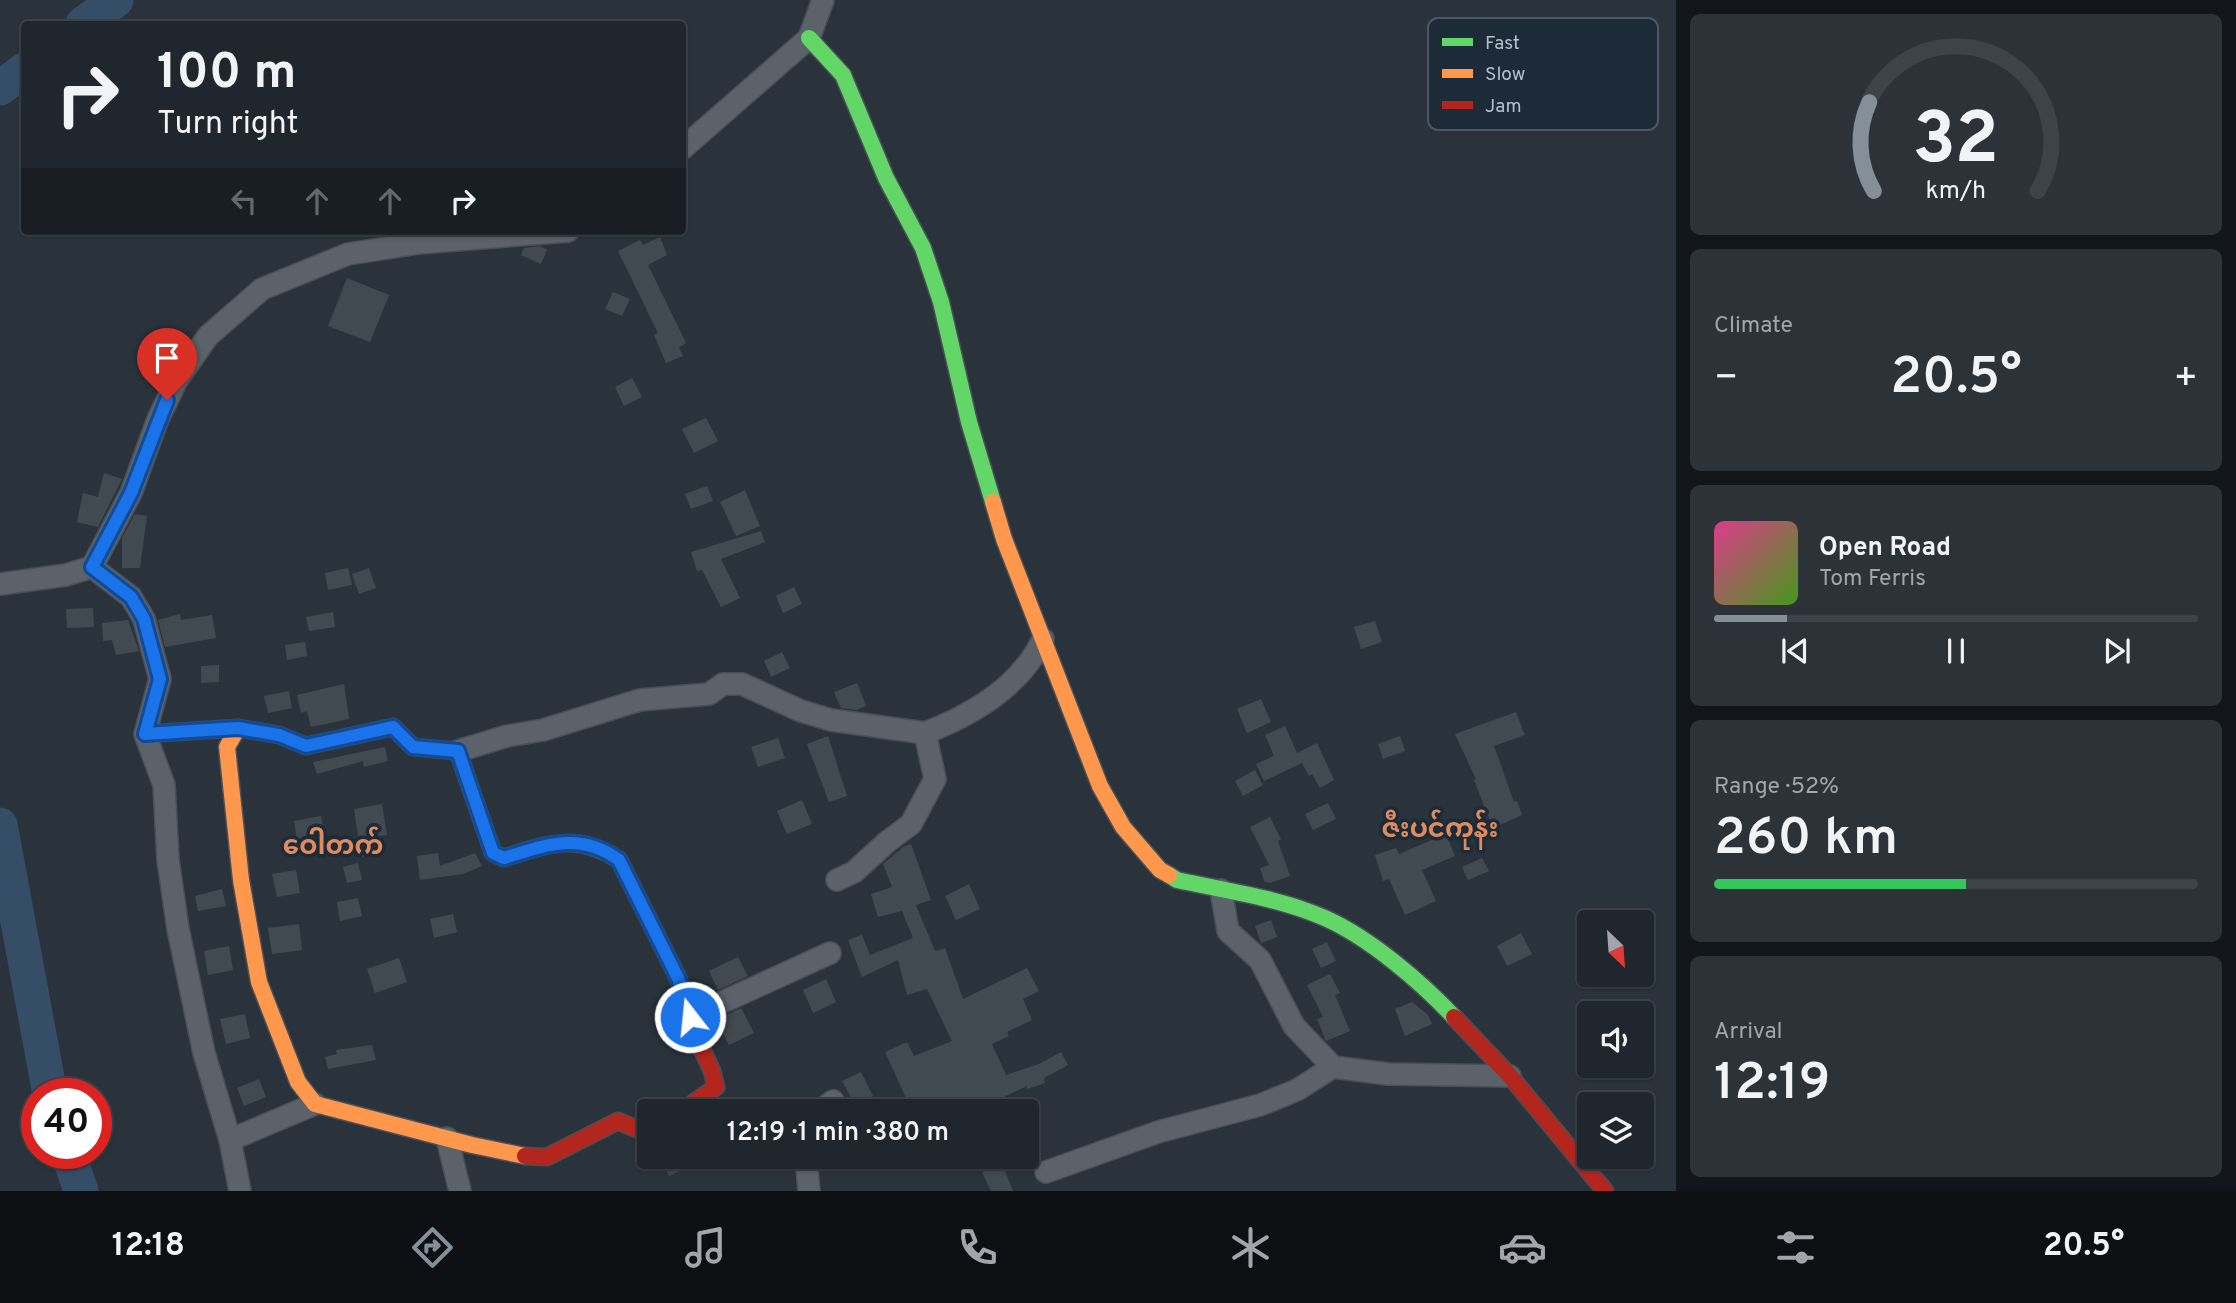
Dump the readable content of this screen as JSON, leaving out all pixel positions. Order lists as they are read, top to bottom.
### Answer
{
  "districts": ["ဇီးပင်ကုန်း", "ဝေါတက်"],
  "legend": ["Fast", "Slow", "Jam"],
  "north": "bottom right",
  "page": {
    "turn": ["100 m", "Turn right"],
    "tile": [
      "Climate",
      ["Range · 52%", "260 km"],
      ["Arrival", "12:19"]
    ],
    "heat": ["−", "20.5°", "+"],
    "song": ["Open Road", "Tom Ferris"],
    "limit": "40",
    "trip": "12:19 · 1 min · 380 m",
    "tabs": ["12:18", "20.5°"],
    "gauge": ["32", "km/h"]
  }
}
